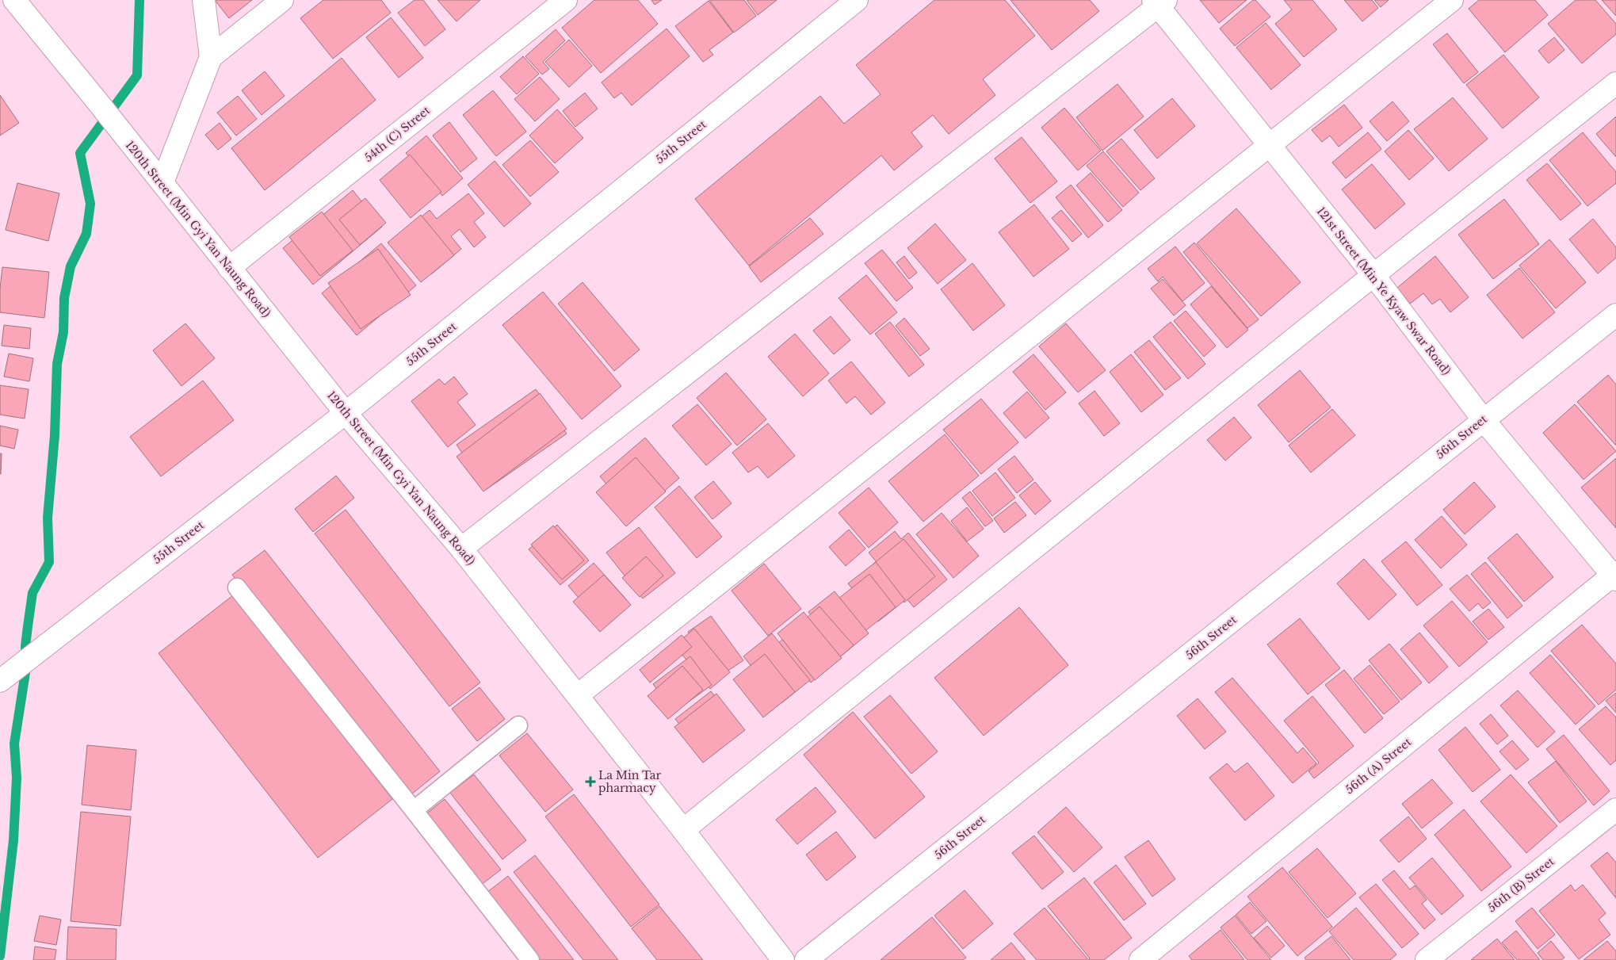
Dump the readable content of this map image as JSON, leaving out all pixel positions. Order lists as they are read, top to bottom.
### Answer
{
  "streets": {
    "street": [
      "54th (C) Street",
      "55th Street",
      "120th Street (Min Gyi Yan Naung Road)",
      "121st Street (Min Ye Kyaw Swar Road)",
      "56th Street",
      "56th (A) Street",
      "56th (B) Street"
    ]
  },
  "crossings": [
    ["54th (C) Street", "120th Street (Min Gyi Yan Naung Road)"],
    ["55th Street", "120th Street (Min Gyi Yan Naung Road)"],
    ["121st Street (Min Ye Kyaw Swar Road)", "56th Street"],
    ["121st Street (Min Ye Kyaw Swar Road)", "56th (A) Street"]
  ],
  "places": {
    "health": ["La Min Tar pharmacy"]
  }
}
